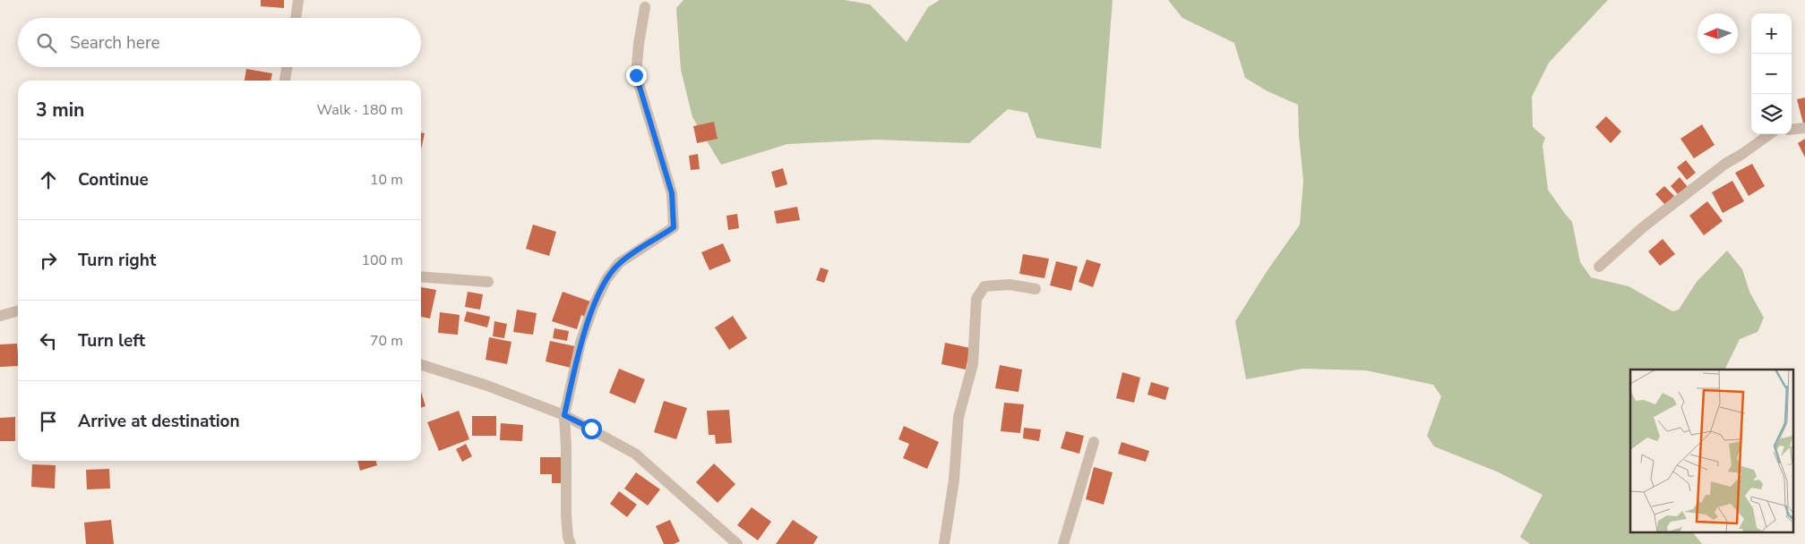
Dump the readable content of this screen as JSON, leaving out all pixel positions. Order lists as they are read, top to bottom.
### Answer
{
  "north": "left",
  "page": {
    "map_buttons": ["+", "−"],
    "search": "Search here",
    "heading": ["3 min", "Walk · 180 m"],
    "list": [
      ["Continue", "10 m"],
      ["Turn right", "100 m"],
      ["Turn left", "70 m"],
      "Arrive at destination"
    ]
  }
}
